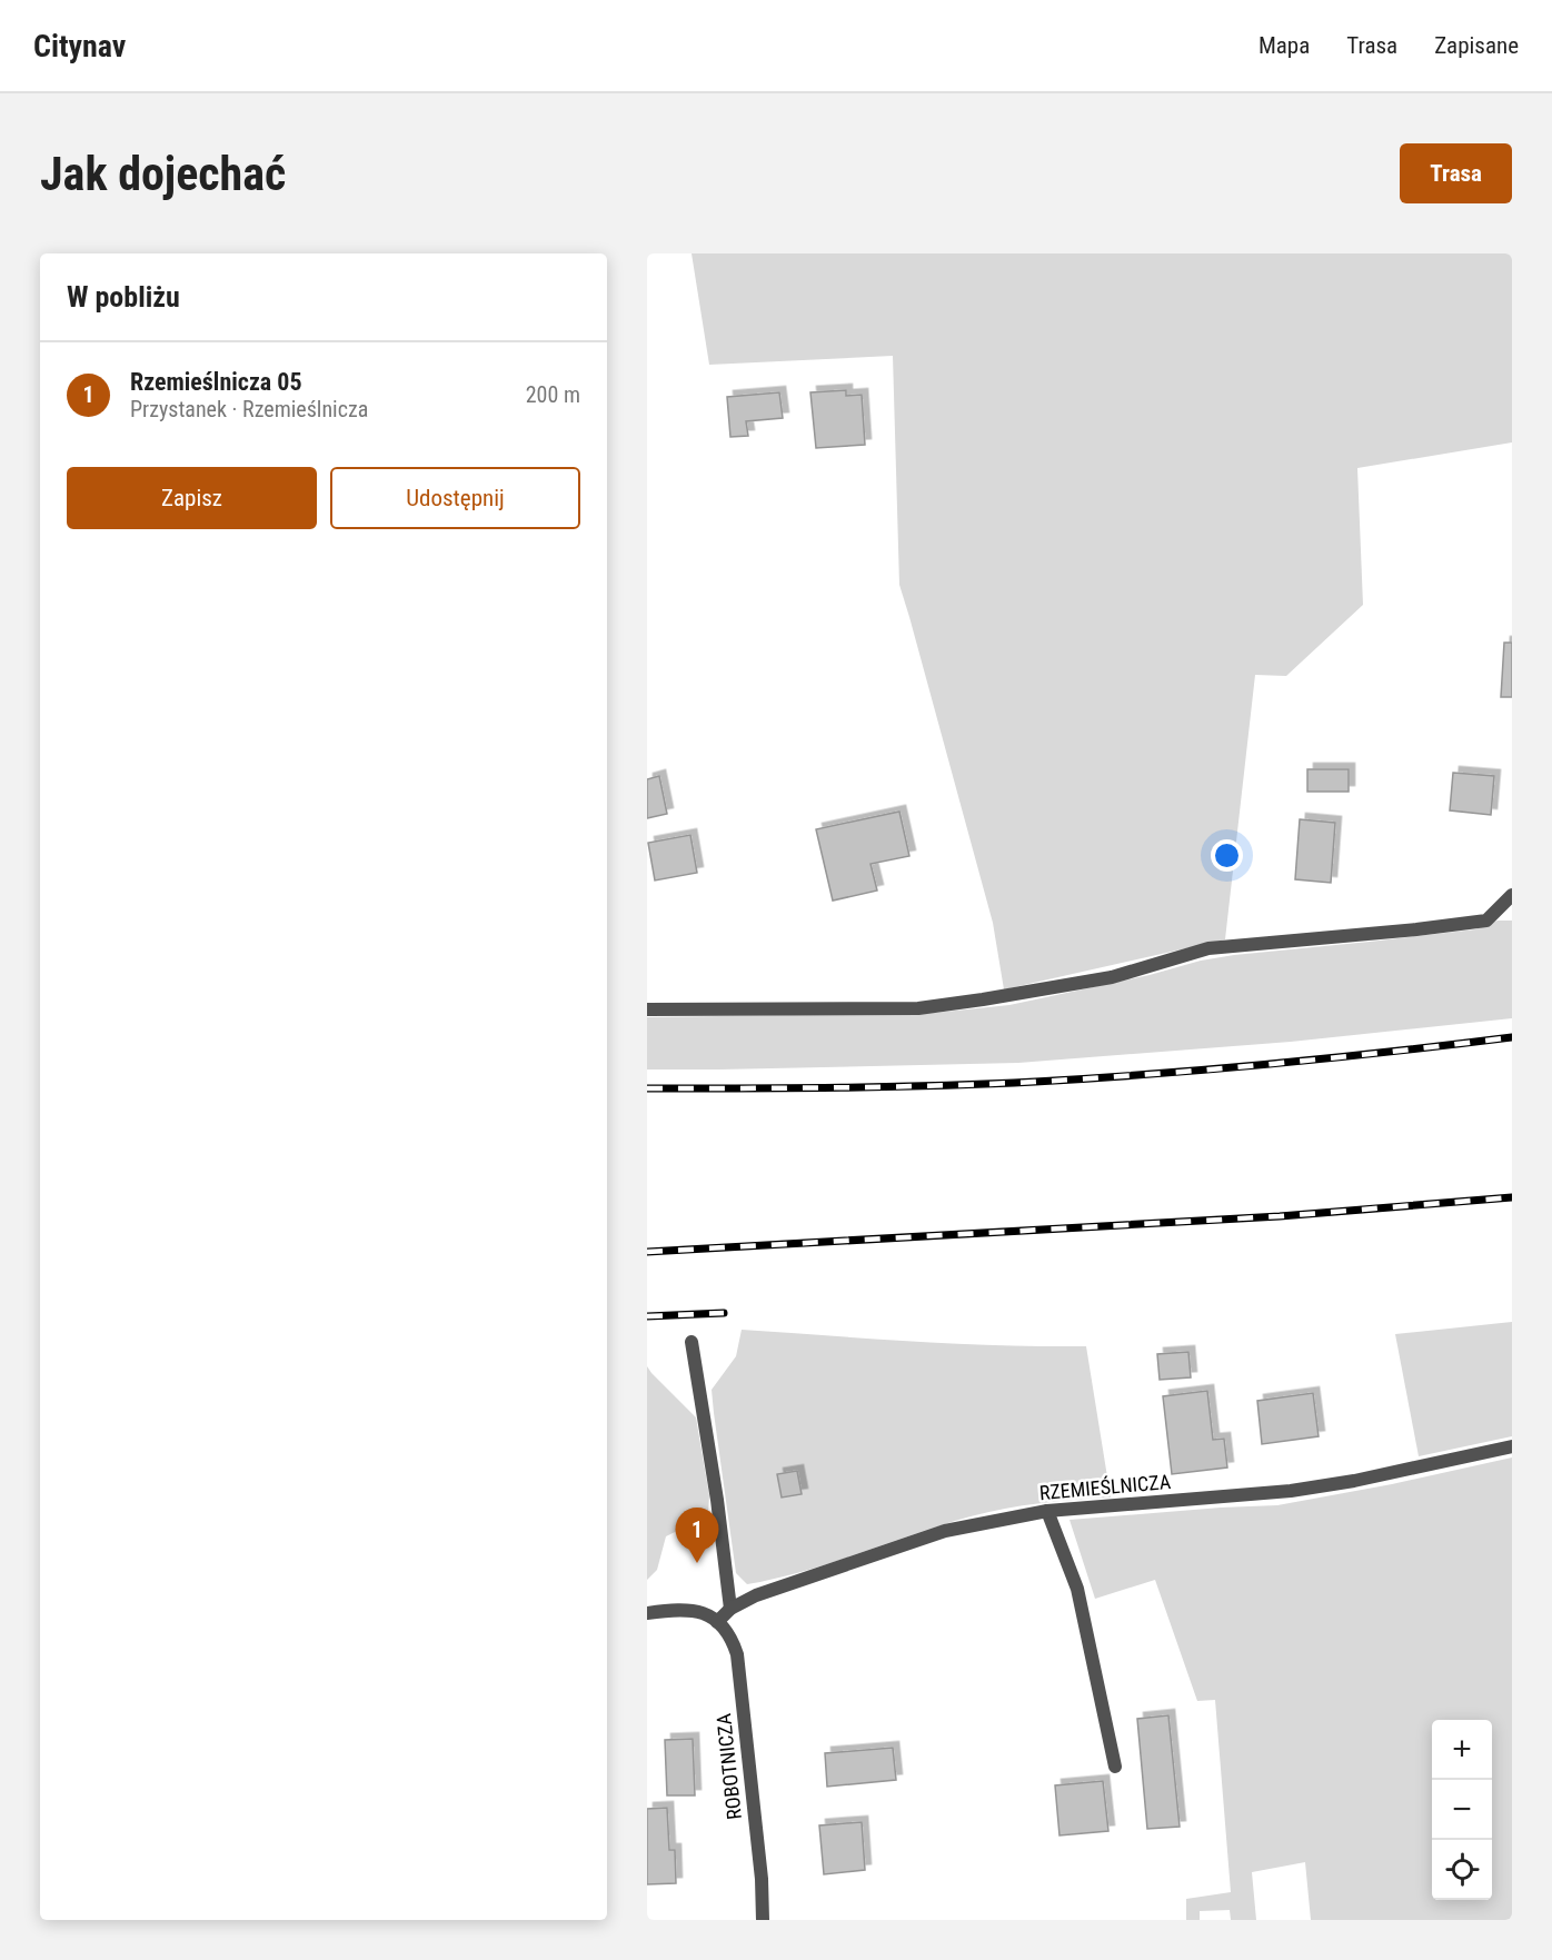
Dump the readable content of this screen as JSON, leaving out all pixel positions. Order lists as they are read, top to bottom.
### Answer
{
  "streets": {
    "street": ["RZEMIEŚLNICZA", "ROBOTNICZA"]
  },
  "crossings": [
    ["RZEMIEŚLNICZA", "ROBOTNICZA"]
  ],
  "page": {
    "header": "Citynav",
    "nav": ["Mapa", "Trasa", "Zapisane"],
    "buttons": [
      "Trasa",
      ["Zapisz", "Udostępnij"]
    ],
    "title": "Jak dojechać",
    "heading": "W pobliżu",
    "list": [
      {
        "mark": "1",
        "name": "Rzemieślnicza 05",
        "note": "Przystanek · Rzemieślnicza",
        "value": "200 m"
      }
    ],
    "pins": "1",
    "map_buttons": ["+", "−"]
  }
}
